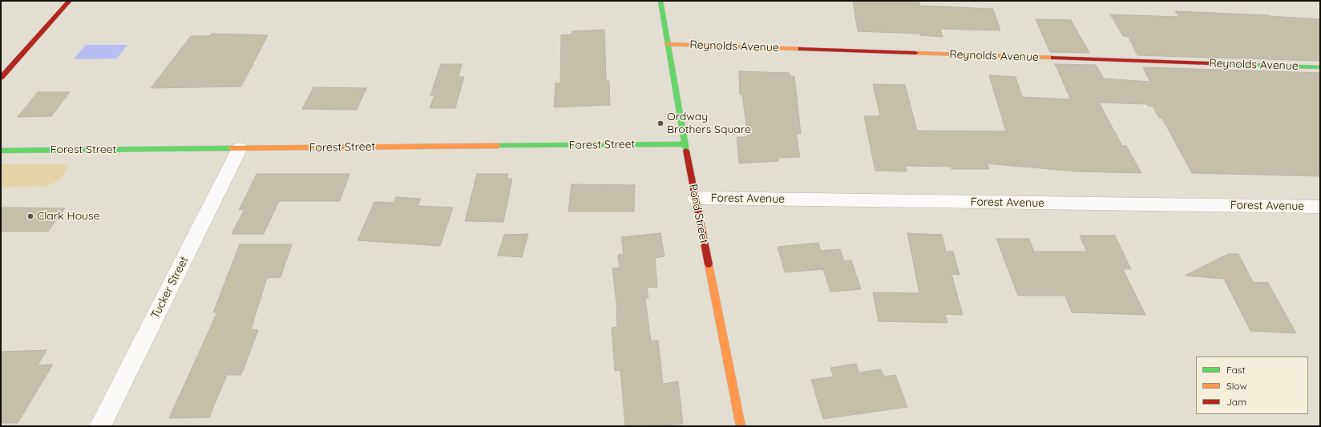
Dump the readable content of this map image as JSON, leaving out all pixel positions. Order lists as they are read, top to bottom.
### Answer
{
  "streets": {
    "street": [
      "Reynolds Avenue",
      "Forest Street",
      "Forest Avenue",
      "Pond Street",
      "Tucker Street"
    ]
  },
  "crossings": [
    ["Reynolds Avenue", "Pond Street"],
    ["Forest Street", "Pond Street"],
    ["Forest Street", "Tucker Street"],
    ["Forest Avenue", "Pond Street"]
  ],
  "places": ["Ordway Brothers Square", "Clark House"],
  "legend": ["Fast", "Slow", "Jam"]
}
